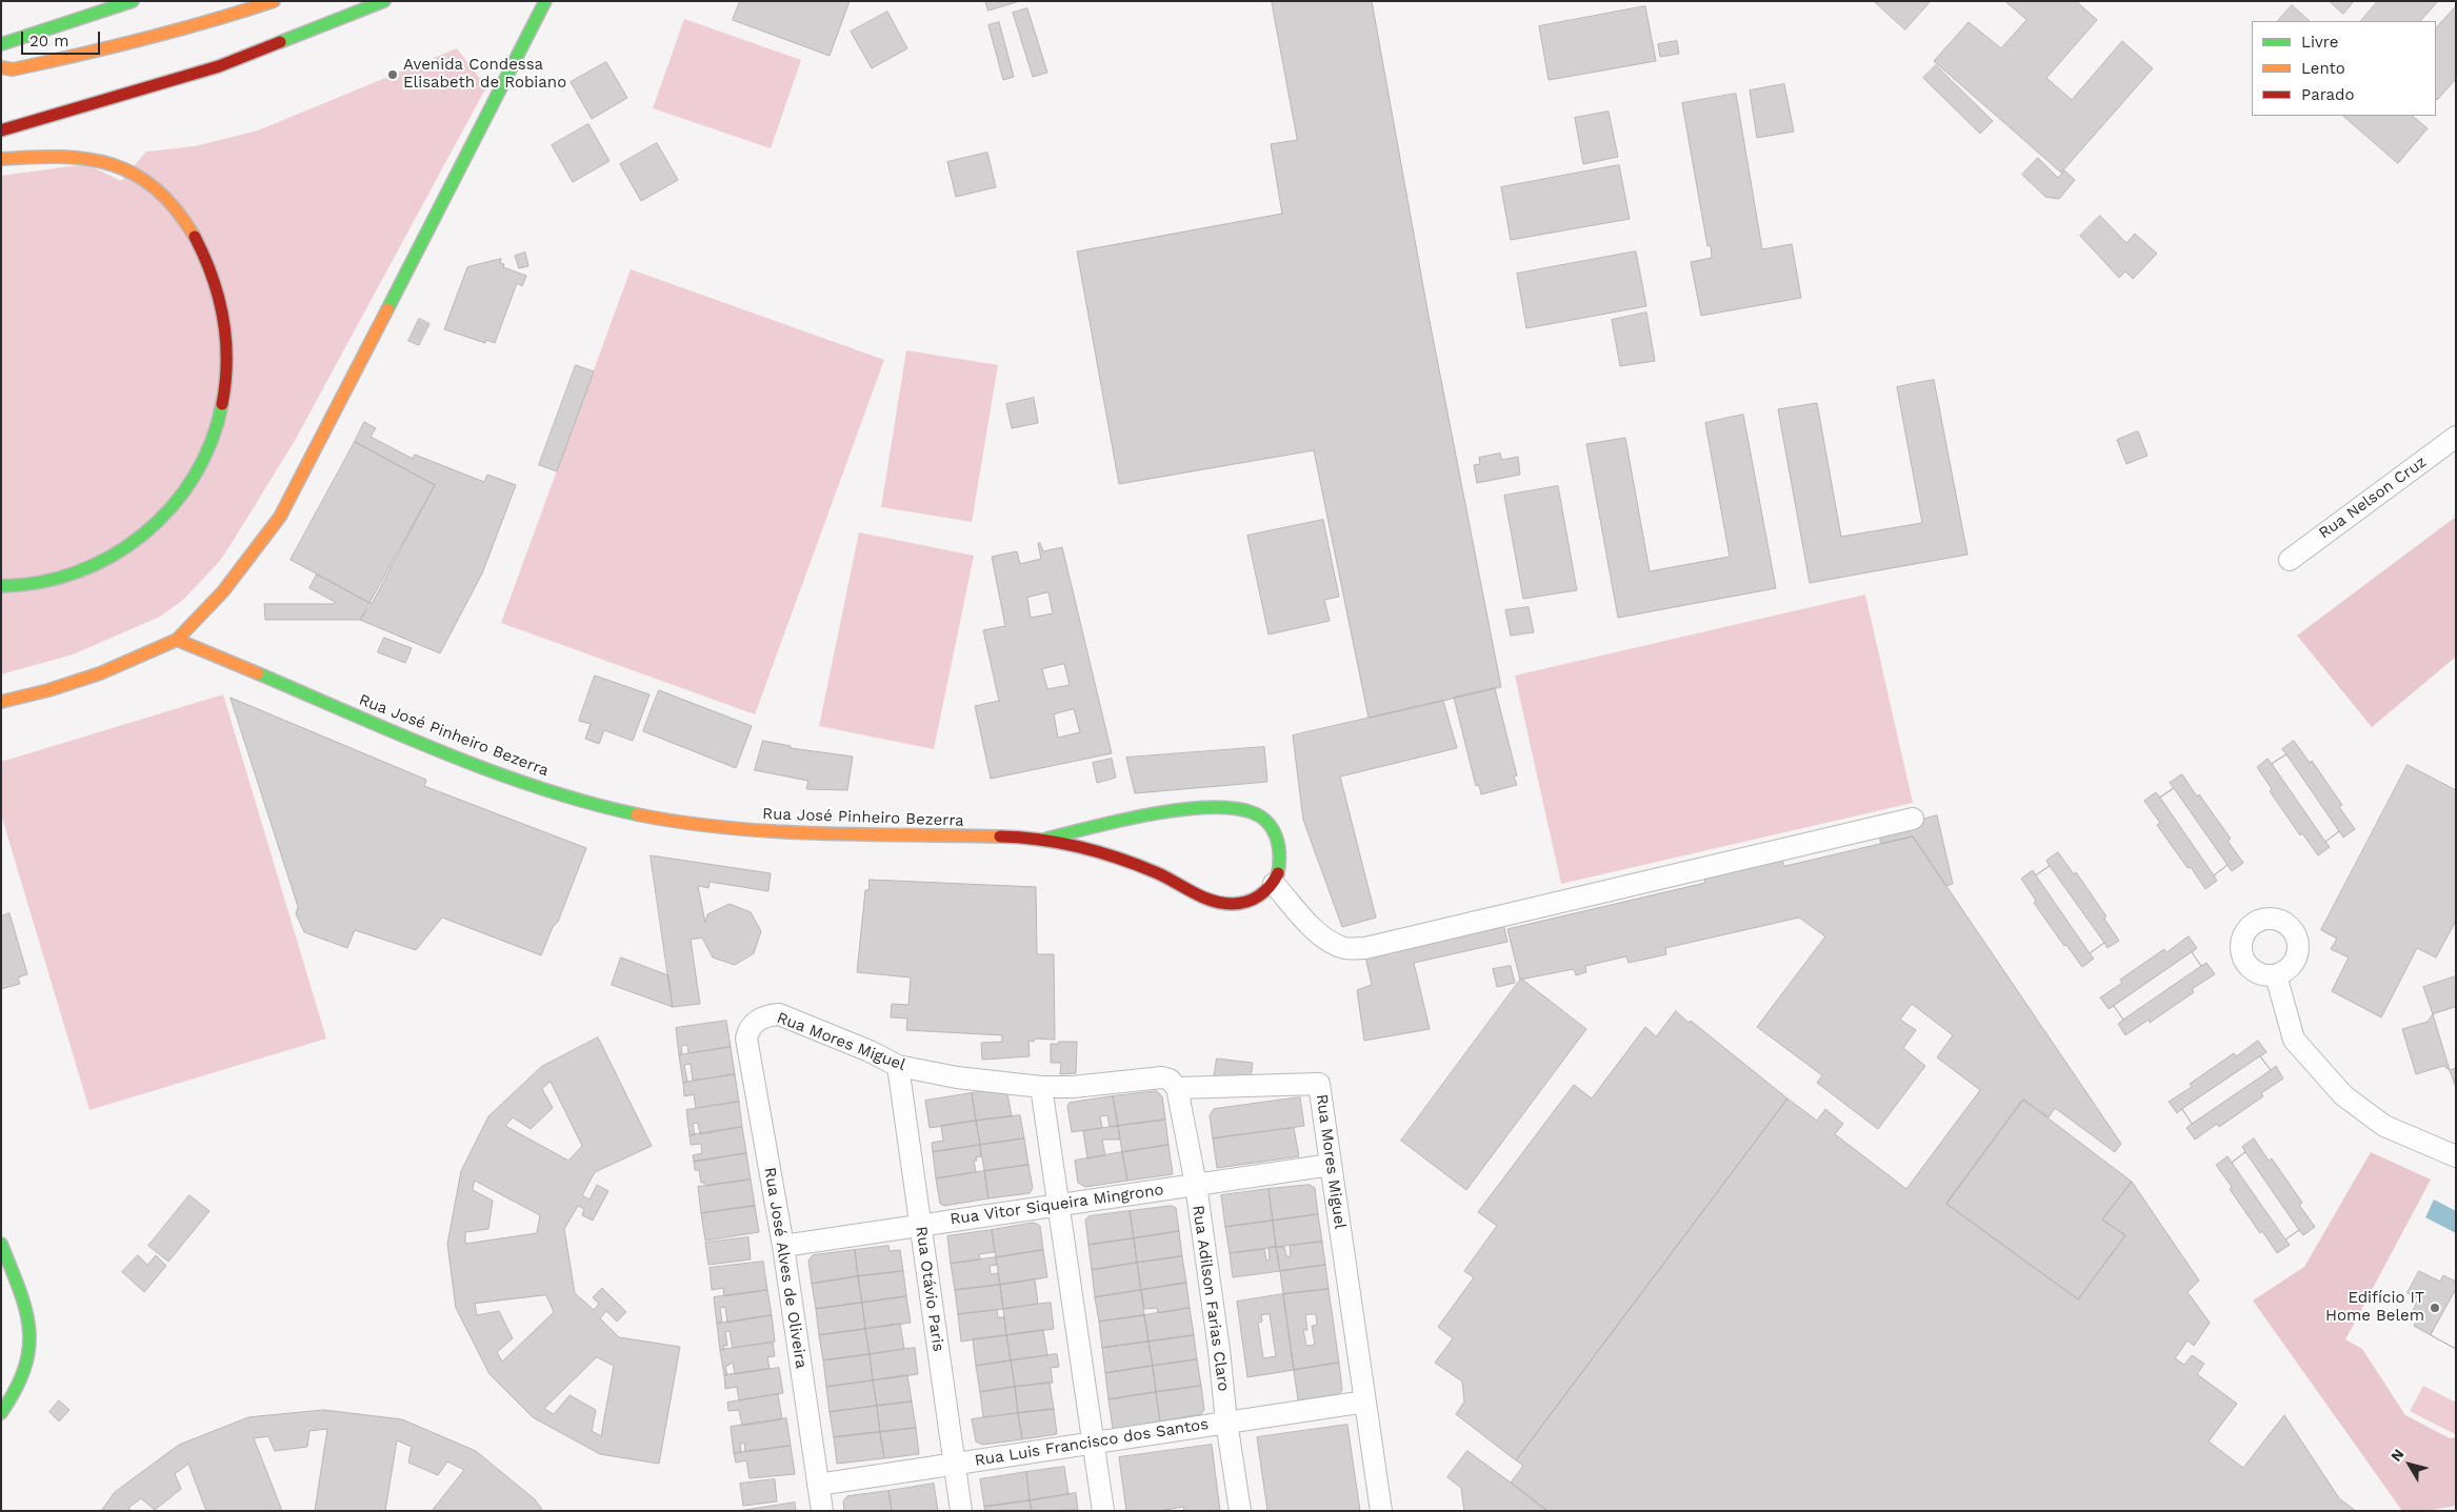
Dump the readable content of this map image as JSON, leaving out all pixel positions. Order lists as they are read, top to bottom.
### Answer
{
  "streets": {
    "main road": ["Rua José Pinheiro Bezerra"],
    "street": [
      "Rua Nelson Cruz",
      "Rua Mores Miguel",
      "Rua Vitor Siqueira Mingrono",
      "Rua José Alves de Oliveira",
      "Rua Otávio Paris",
      "Rua Adilson Farias Claro",
      "Rua Luis Francisco dos Santos"
    ]
  },
  "crossings": [
    ["Rua Mores Miguel", "Rua Vitor Siqueira Mingrono"],
    ["Rua Mores Miguel", "Rua José Alves de Oliveira"],
    ["Rua Mores Miguel", "Rua Otávio Paris"],
    ["Rua Mores Miguel", "Rua Adilson Farias Claro"],
    ["Rua Mores Miguel", "Rua Luis Francisco dos Santos"],
    ["Rua Vitor Siqueira Mingrono", "Rua José Alves de Oliveira"],
    ["Rua Vitor Siqueira Mingrono", "Rua Otávio Paris"],
    ["Rua Vitor Siqueira Mingrono", "Rua Adilson Farias Claro"],
    ["Rua José Alves de Oliveira", "Rua Luis Francisco dos Santos"],
    ["Rua Otávio Paris", "Rua Luis Francisco dos Santos"],
    ["Rua Adilson Farias Claro", "Rua Luis Francisco dos Santos"]
  ],
  "places": ["Avenida Condessa Elisabeth de Robiano", "Edifício IT Home Belem"],
  "legend": ["Livre", "Lento", "Parado"],
  "scale_bar": "20 m",
  "north": "top left"
}
